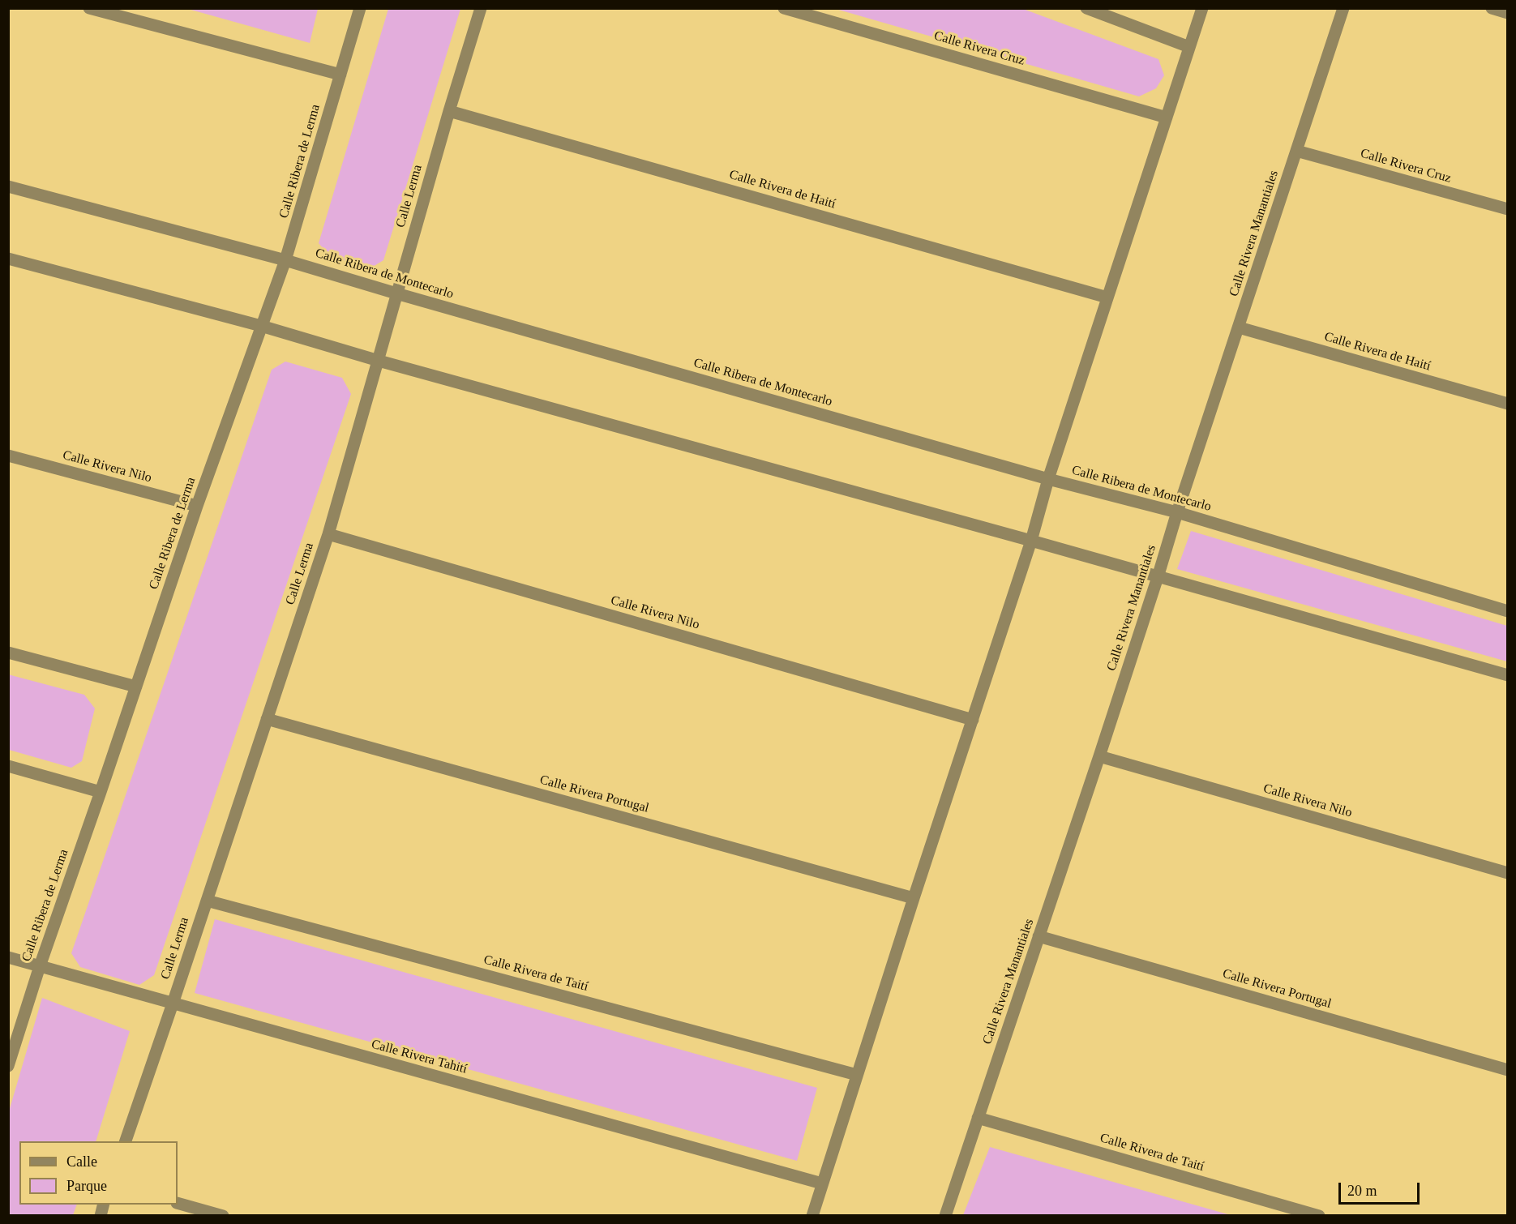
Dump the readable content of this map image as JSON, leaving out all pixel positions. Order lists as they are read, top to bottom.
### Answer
{
  "streets": {
    "street": [
      "Calle Rivera Cruz",
      "Calle Ribera de Lerma",
      "Calle Rivera de Haití",
      "Calle Lerma",
      "Calle Rivera Manantiales",
      "Calle Ribera de Montecarlo",
      "Calle Rivera Nilo",
      "Calle Rivera Portugal",
      "Calle Rivera de Taití",
      "Calle Rivera Tahití"
    ]
  },
  "crossings": [
    ["Calle Rivera Cruz", "Calle Rivera Manantiales"],
    ["Calle Ribera de Lerma", "Calle Ribera de Montecarlo"],
    ["Calle Ribera de Lerma", "Calle Rivera Nilo"],
    ["Calle Ribera de Lerma", "Calle Rivera Tahití"],
    ["Calle Rivera de Haití", "Calle Lerma"],
    ["Calle Rivera de Haití", "Calle Rivera Manantiales"],
    ["Calle Lerma", "Calle Ribera de Montecarlo"],
    ["Calle Lerma", "Calle Rivera Nilo"],
    ["Calle Lerma", "Calle Rivera Portugal"],
    ["Calle Lerma", "Calle Rivera de Taití"],
    ["Calle Lerma", "Calle Rivera Tahití"],
    ["Calle Rivera Manantiales", "Calle Ribera de Montecarlo"],
    ["Calle Rivera Manantiales", "Calle Rivera Nilo"],
    ["Calle Rivera Manantiales", "Calle Rivera Portugal"],
    ["Calle Rivera Manantiales", "Calle Rivera de Taití"]
  ],
  "legend": ["Calle", "Parque"],
  "scale_bar": "20 m"
}
